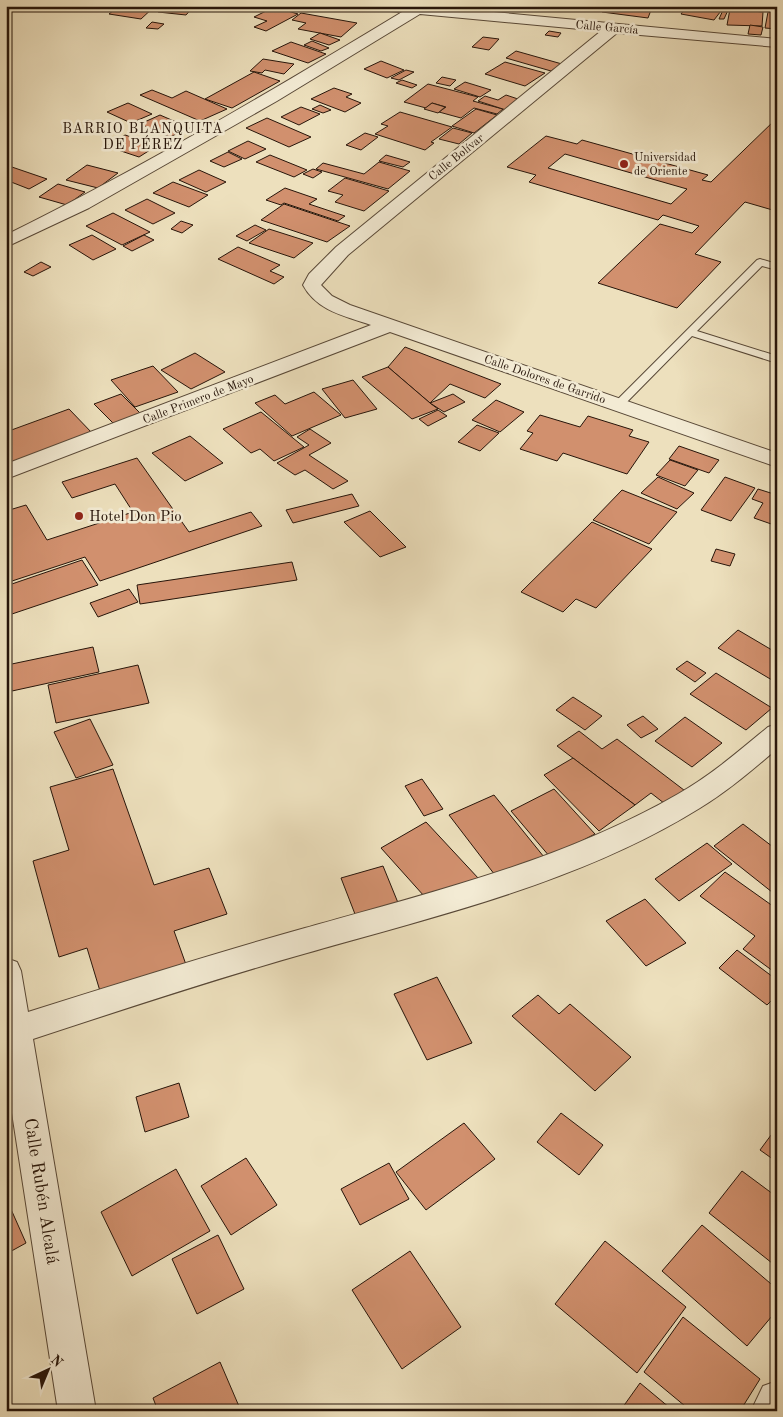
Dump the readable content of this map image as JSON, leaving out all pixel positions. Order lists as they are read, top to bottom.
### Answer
{
  "streets": {
    "street": [
      "Calle García",
      "Calle Bolívar",
      "Calle Dolores de Garrido",
      "Calle Primero de Mayo",
      "Calle Rubén Alcalá"
    ]
  },
  "crossings": [
    ["Calle García", "Calle Bolívar"],
    ["Calle Bolívar", "Calle Dolores de Garrido"],
    ["Calle Dolores de Garrido", "Calle Primero de Mayo"]
  ],
  "districts": ["BARRIO BLANQUITA DE PÉREZ"],
  "places": ["Universidad de Oriente", "Hotel Don Pio"],
  "north": "top right"
}
